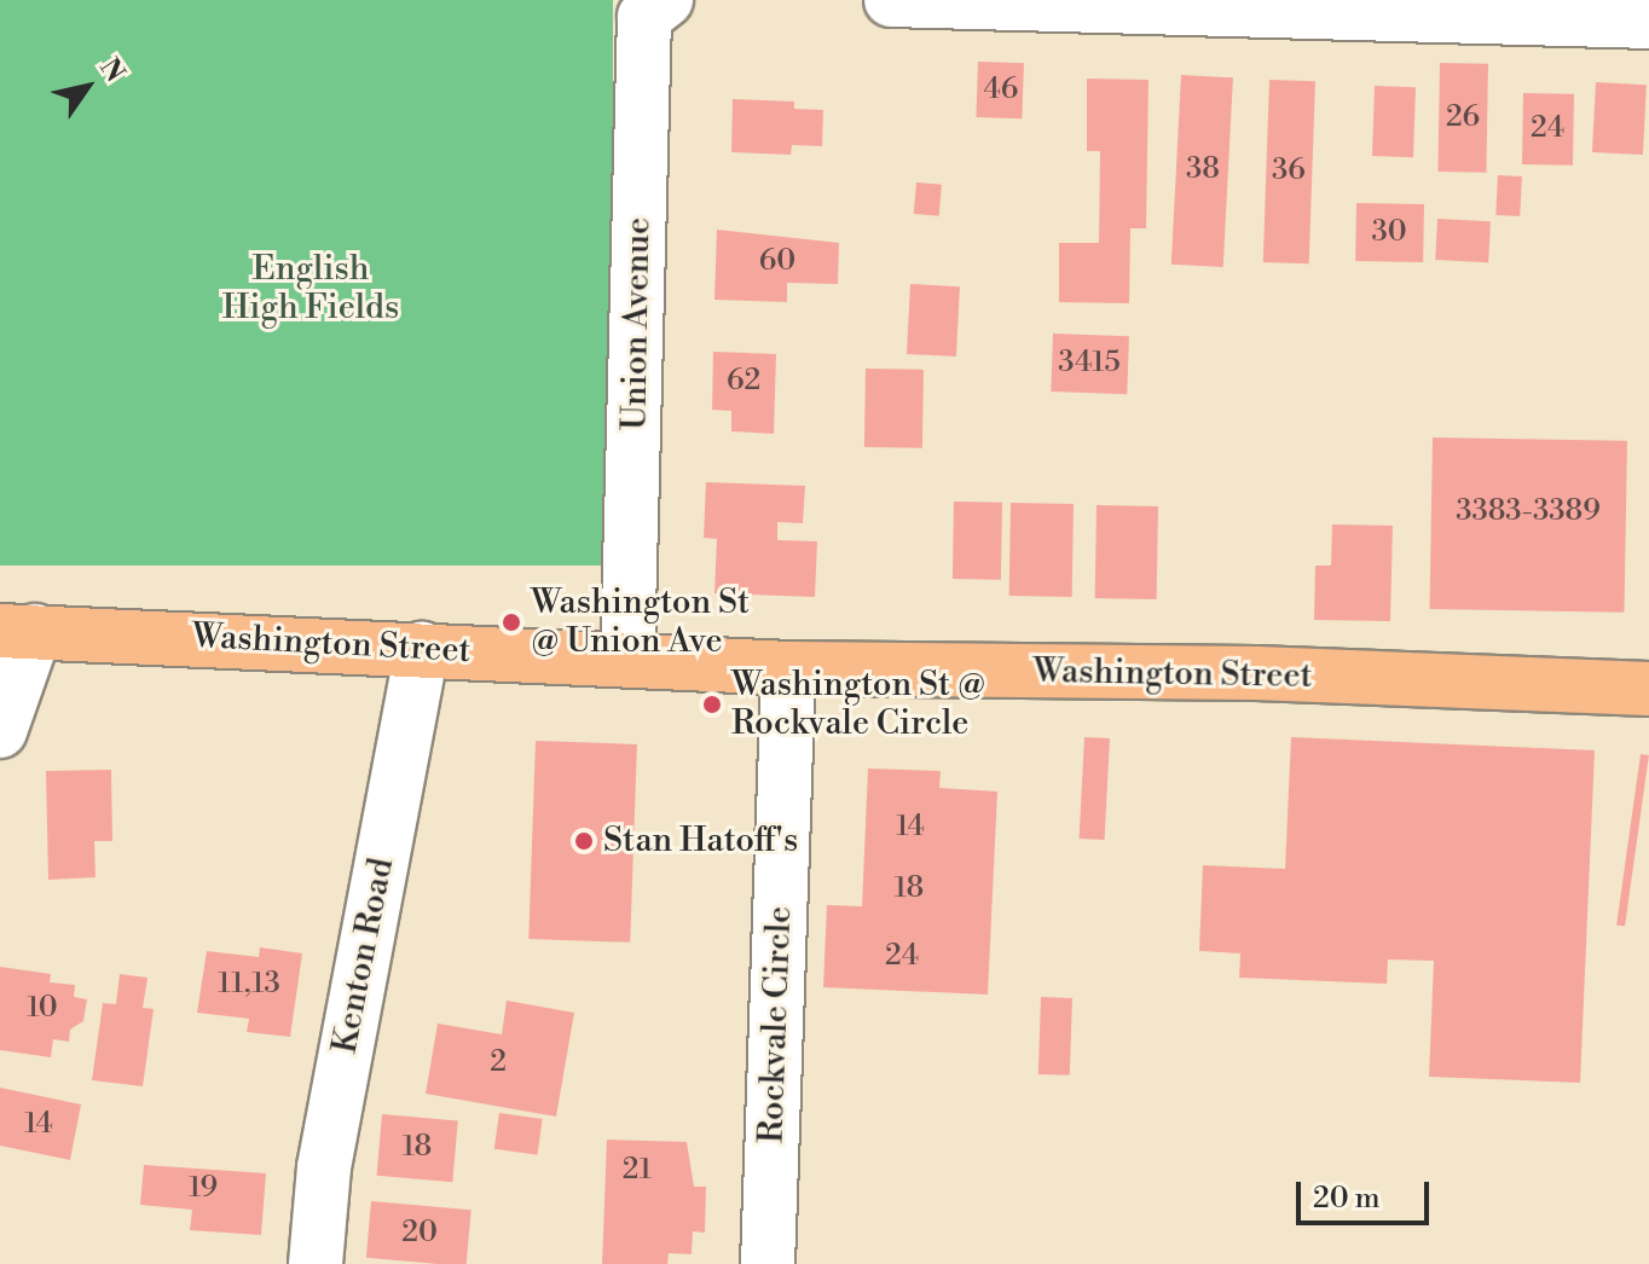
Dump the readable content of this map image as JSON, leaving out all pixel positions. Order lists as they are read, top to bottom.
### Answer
{
  "streets": {
    "main road": ["Washington Street"],
    "street": ["Union Avenue", "Kenton Road", "Rockvale Circle"]
  },
  "crossings": [
    ["Union Avenue", "Washington Street"],
    ["Washington Street", "Kenton Road"],
    ["Washington Street", "Rockvale Circle"]
  ],
  "parks": ["English High Fields"],
  "places": ["Washington St @ Union Ave", "Washington St @ Rockvale Circle", "Stan Hatoff's"],
  "house_numbers": [
    "46",
    "26",
    "24",
    "38",
    "36",
    "30",
    "60",
    "3415",
    "62",
    "3383-3389",
    "14",
    "18",
    "24",
    "11,13",
    "10",
    "2",
    "14",
    "18",
    "21",
    "19",
    "20"
  ],
  "scale_bar": "20 m",
  "north": "top right"
}
